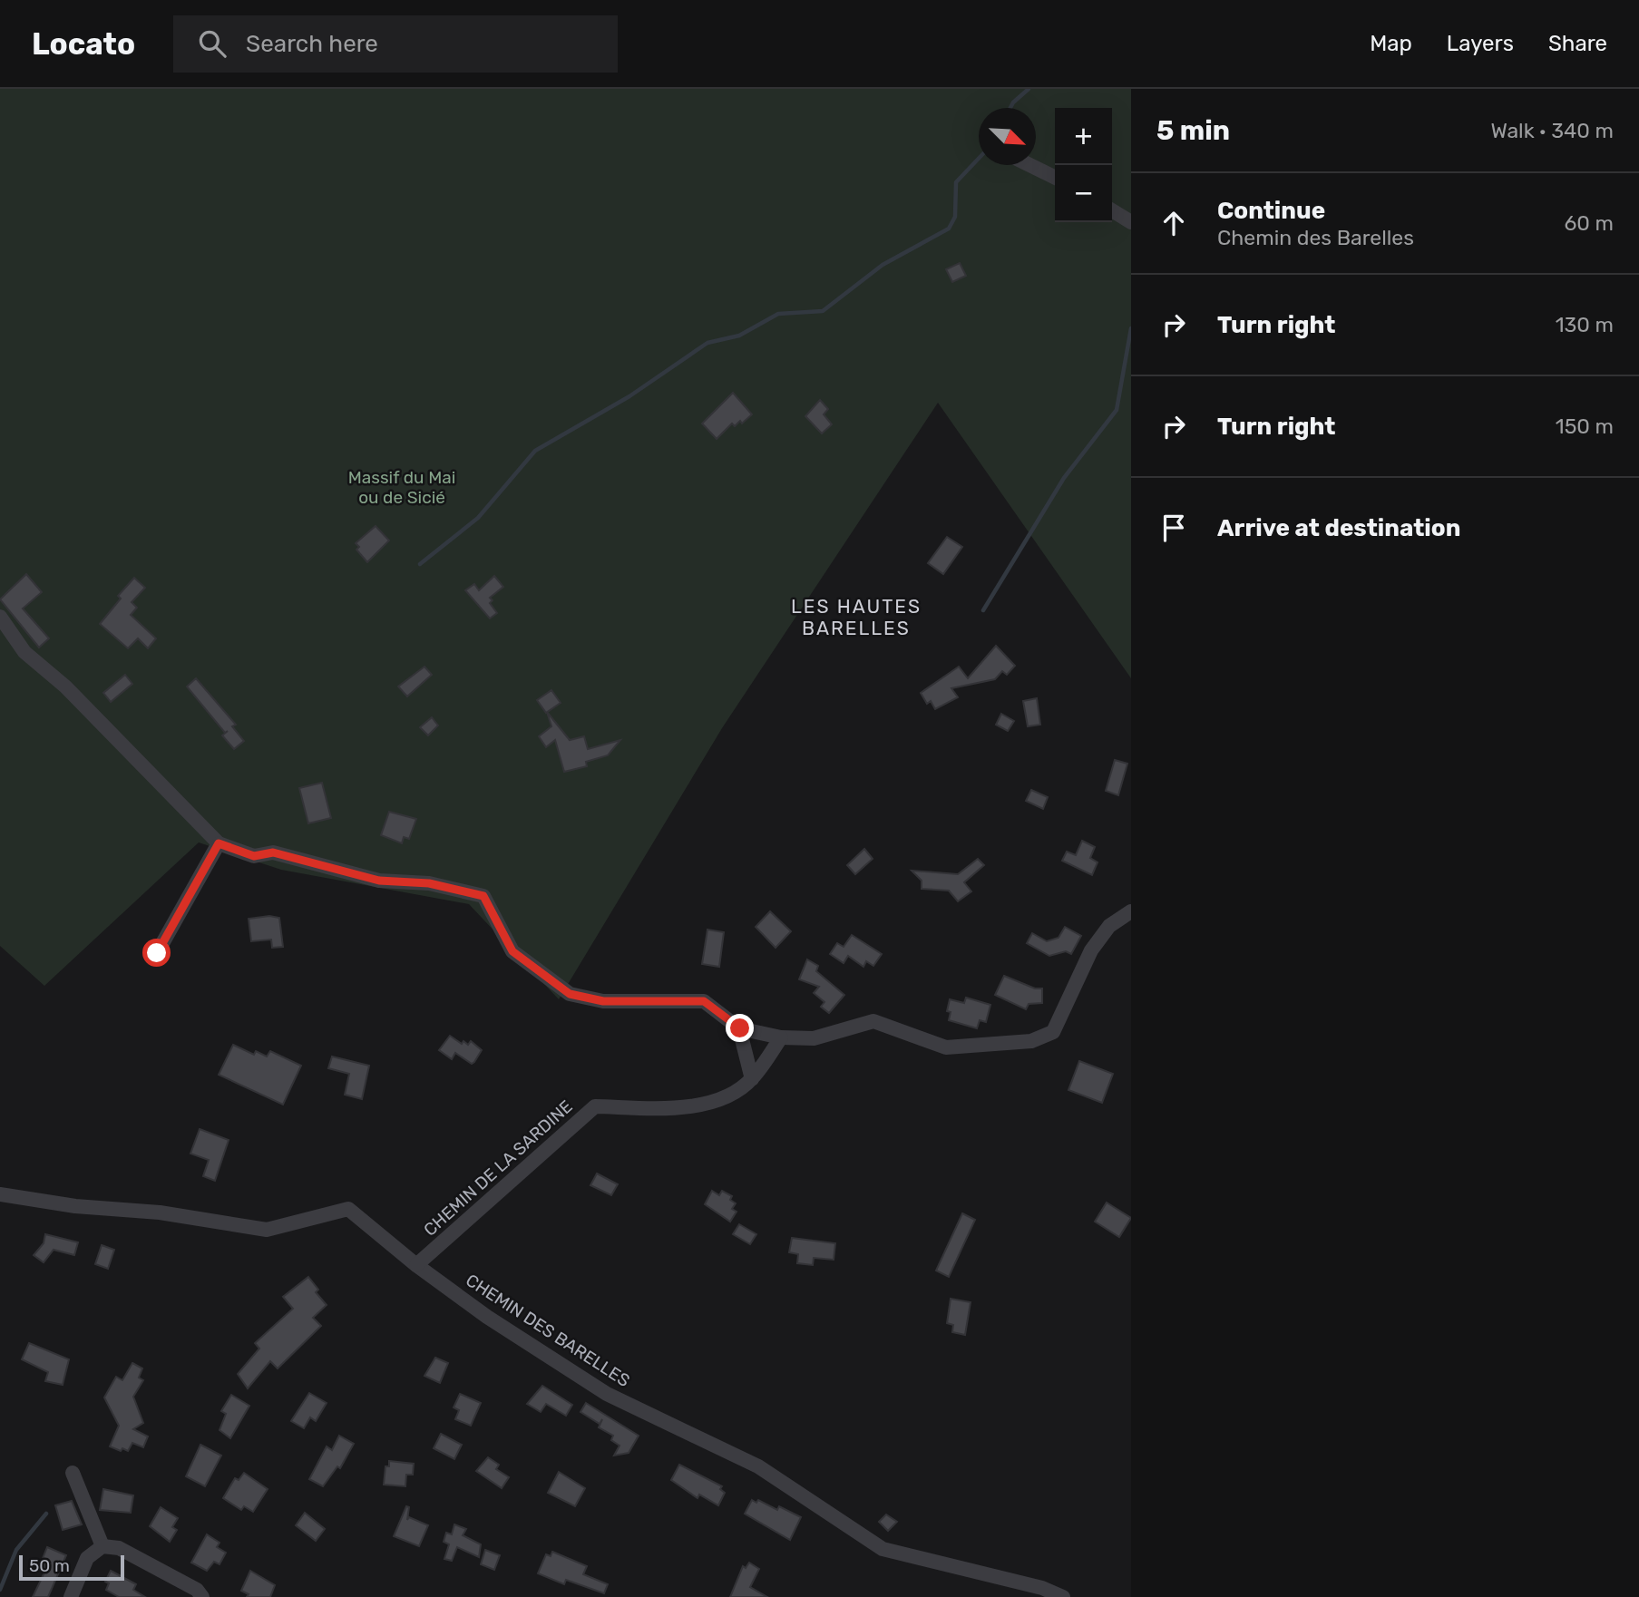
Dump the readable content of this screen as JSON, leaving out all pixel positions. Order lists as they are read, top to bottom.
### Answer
{
  "streets": {
    "street": ["CHEMIN DE LA SARDINE", "CHEMIN DES BARELLES"]
  },
  "crossings": [
    ["CHEMIN DE LA SARDINE", "CHEMIN DES BARELLES"]
  ],
  "districts": ["LES HAUTES BARELLES"],
  "parks": ["Massif du Mai ou de Sicié"],
  "scale_bar": "50 m",
  "north": "bottom right",
  "page": {
    "header": "Locato",
    "search": "Search here",
    "nav": ["Map", "Layers", "Share"],
    "heading": ["5 min", "Walk · 340 m"],
    "map_buttons": ["+", "−"],
    "list": [
      ["Continue", "Chemin des Barelles", "60 m"],
      ["Turn right", "130 m"],
      ["Turn right", "150 m"],
      "Arrive at destination"
    ],
    "scale": "50 m"
  }
}
